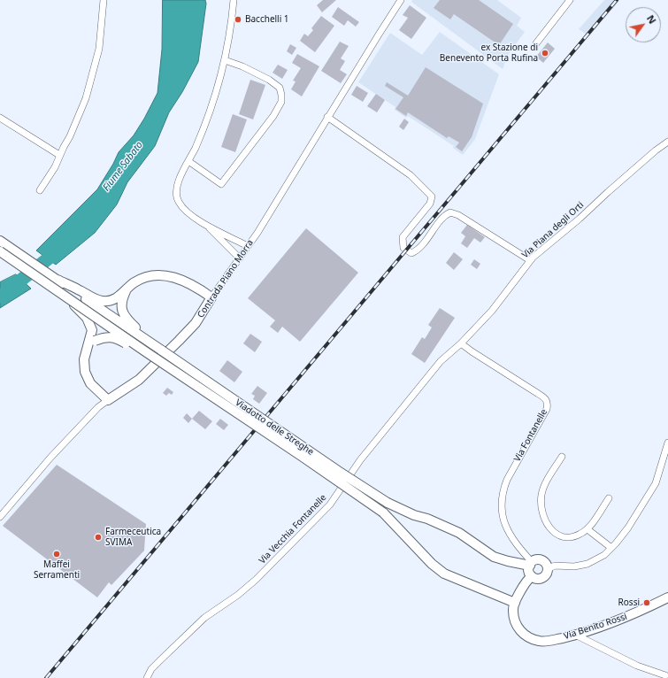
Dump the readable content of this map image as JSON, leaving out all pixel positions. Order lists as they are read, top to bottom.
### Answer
{
  "streets": {
    "main road": [
      "Contrada Piano Morra",
      "Viadotto delle Streghe",
      "Via Fontanelle",
      "Via Benito Rossi"
    ],
    "street": ["Via Piana degli Orti", "Via Vecchia Fontanelle"]
  },
  "crossings": [
    ["Via Piana degli Orti", "Via Fontanelle"],
    ["Via Piana degli Orti", "Via Vecchia Fontanelle"],
    ["Viadotto delle Streghe", "Via Fontanelle"],
    ["Viadotto delle Streghe", "Via Benito Rossi"],
    ["Via Fontanelle", "Via Vecchia Fontanelle"],
    ["Via Fontanelle", "Via Benito Rossi"]
  ],
  "water": ["Fiume Sabato"],
  "places": [
    "Bacchelli 1",
    "ex Stazione di Benevento Porta Rufina",
    "Farmeceutica SVIMA",
    "Maffei Serramenti",
    "Rossi"
  ],
  "north": "top right"
}
